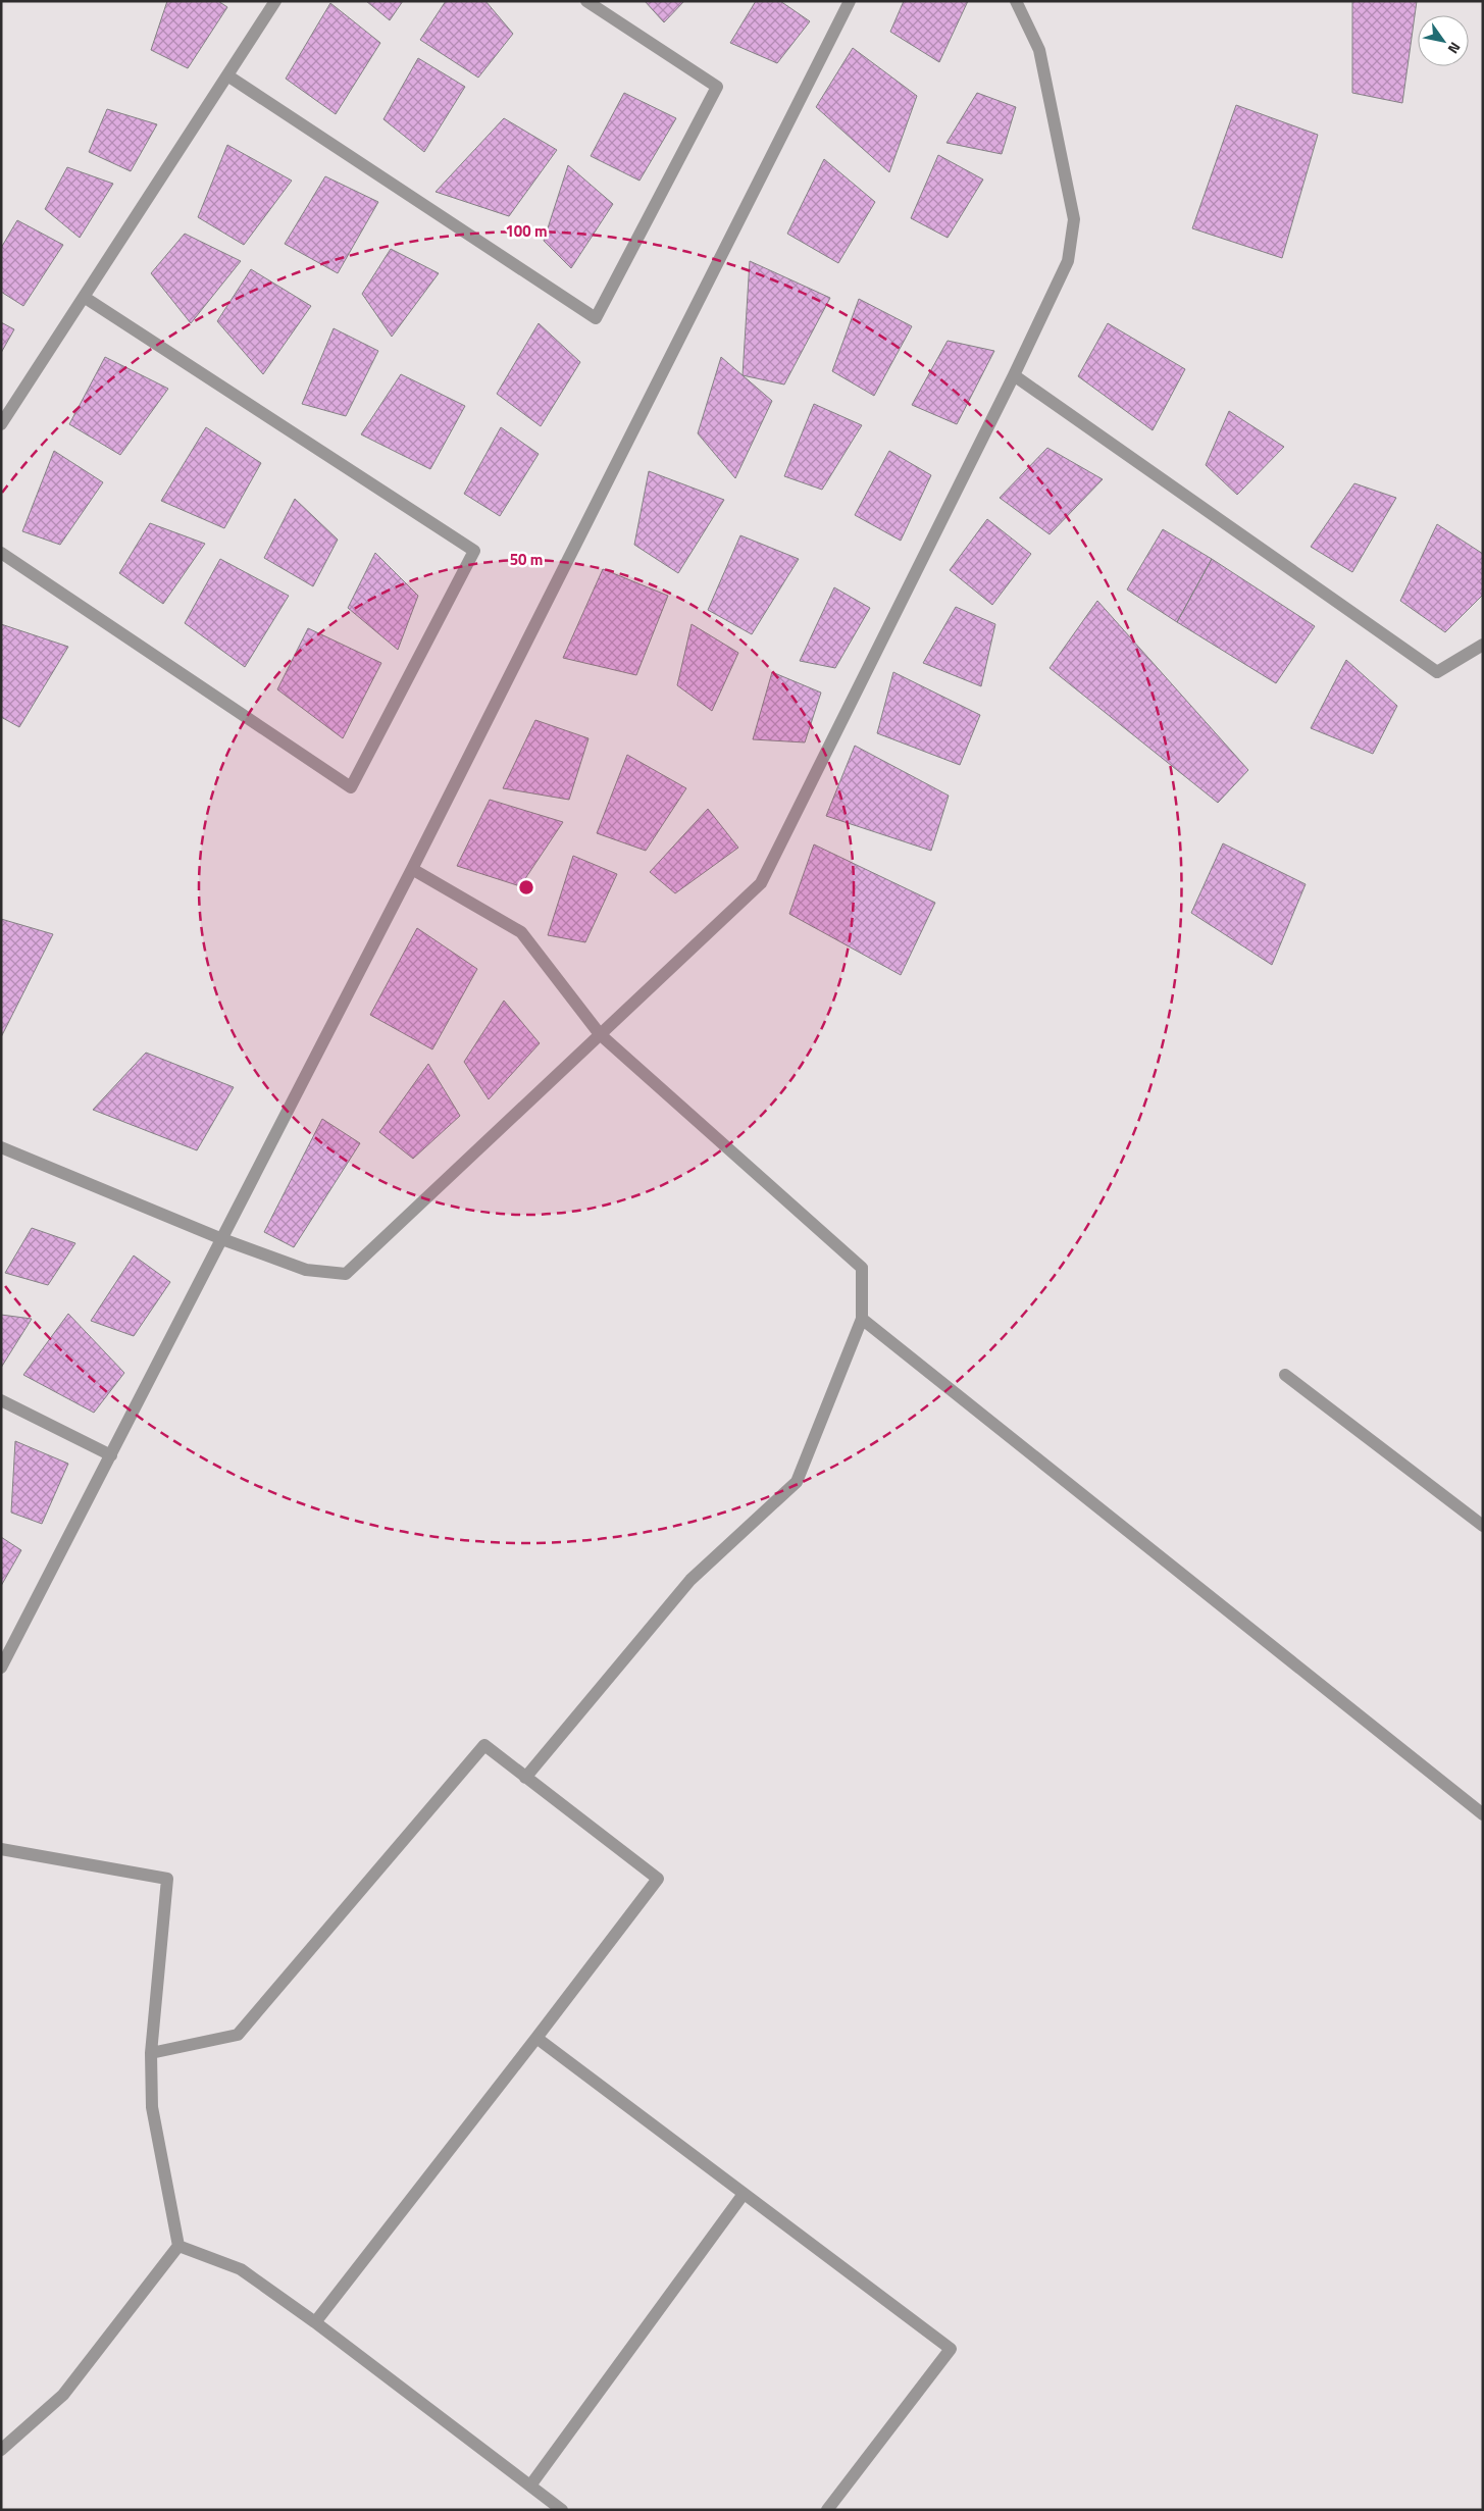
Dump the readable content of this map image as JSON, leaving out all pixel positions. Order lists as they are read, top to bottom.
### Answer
{
  "north": "bottom right",
  "rings": ["100 m", "50 m"]
}
